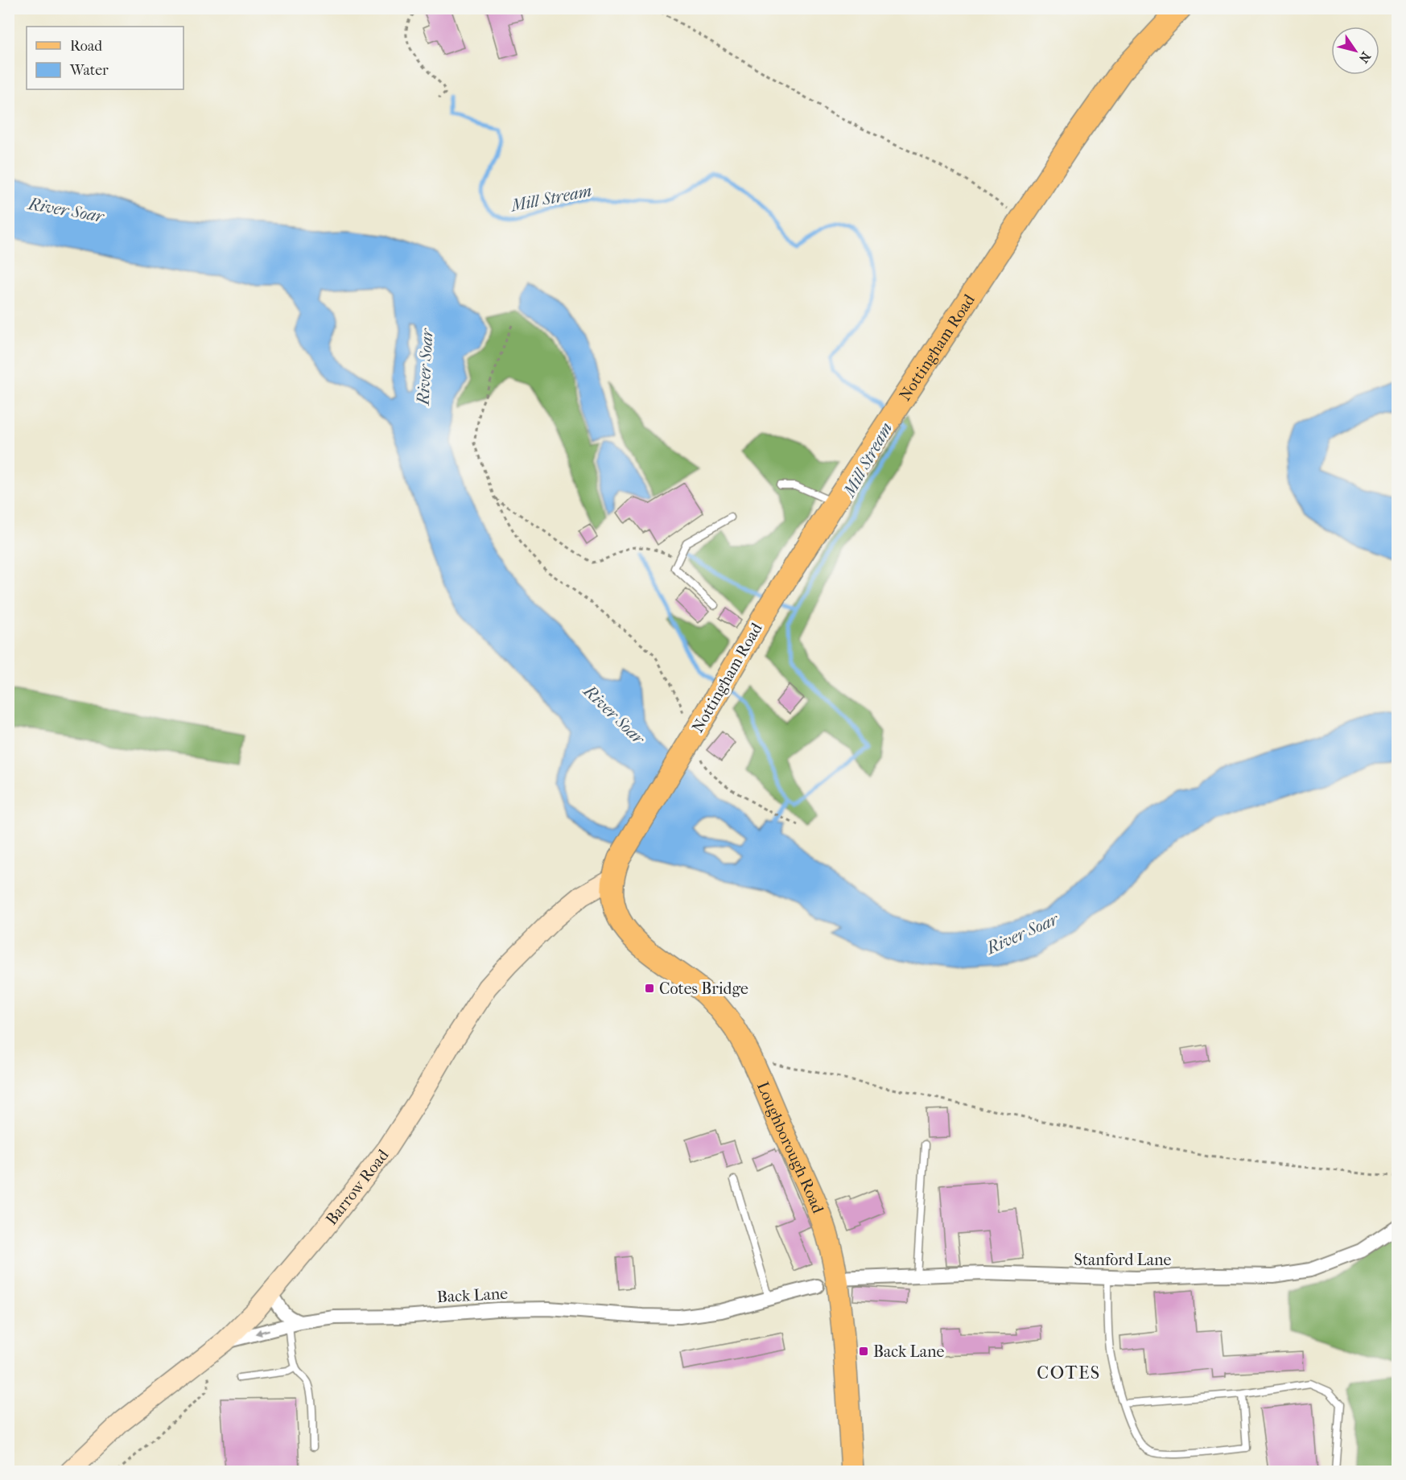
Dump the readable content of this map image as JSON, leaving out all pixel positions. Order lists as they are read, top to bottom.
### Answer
{
  "streets": {
    "main road": ["Nottingham Road", "Loughborough Road", "Barrow Road"],
    "street": ["Stanford Lane", "Back Lane"]
  },
  "crossings": [
    ["Nottingham Road", "Loughborough Road"],
    ["Nottingham Road", "Barrow Road"],
    ["Loughborough Road", "Barrow Road"],
    ["Loughborough Road", "Stanford Lane"],
    ["Loughborough Road", "Back Lane"],
    ["Barrow Road", "Back Lane"],
    ["Stanford Lane", "Back Lane"]
  ],
  "districts": ["COTES"],
  "water": ["Mill Stream", "River Soar"],
  "places": {
    "transit": ["Cotes Bridge", "Back Lane"]
  },
  "legend": ["Road", "Water"],
  "north": "bottom right"
}
